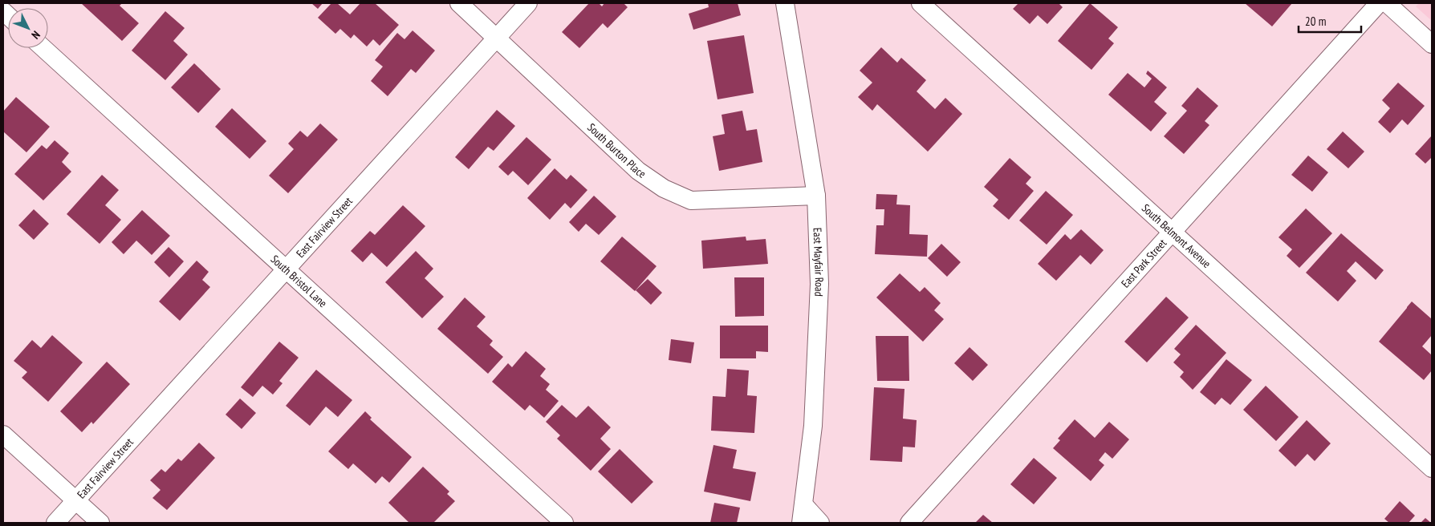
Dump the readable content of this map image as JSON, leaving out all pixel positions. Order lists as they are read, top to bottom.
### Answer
{
  "streets": {
    "street": [
      "South Burton Place",
      "East Fairview Street",
      "South Belmont Avenue",
      "East Mayfair Road",
      "East Park Street",
      "South Bristol Lane"
    ]
  },
  "crossings": [
    ["South Burton Place", "East Fairview Street"],
    ["South Burton Place", "East Mayfair Road"],
    ["East Fairview Street", "South Bristol Lane"],
    ["South Belmont Avenue", "East Park Street"]
  ],
  "scale_bar": "20 m",
  "north": "bottom right"
}
